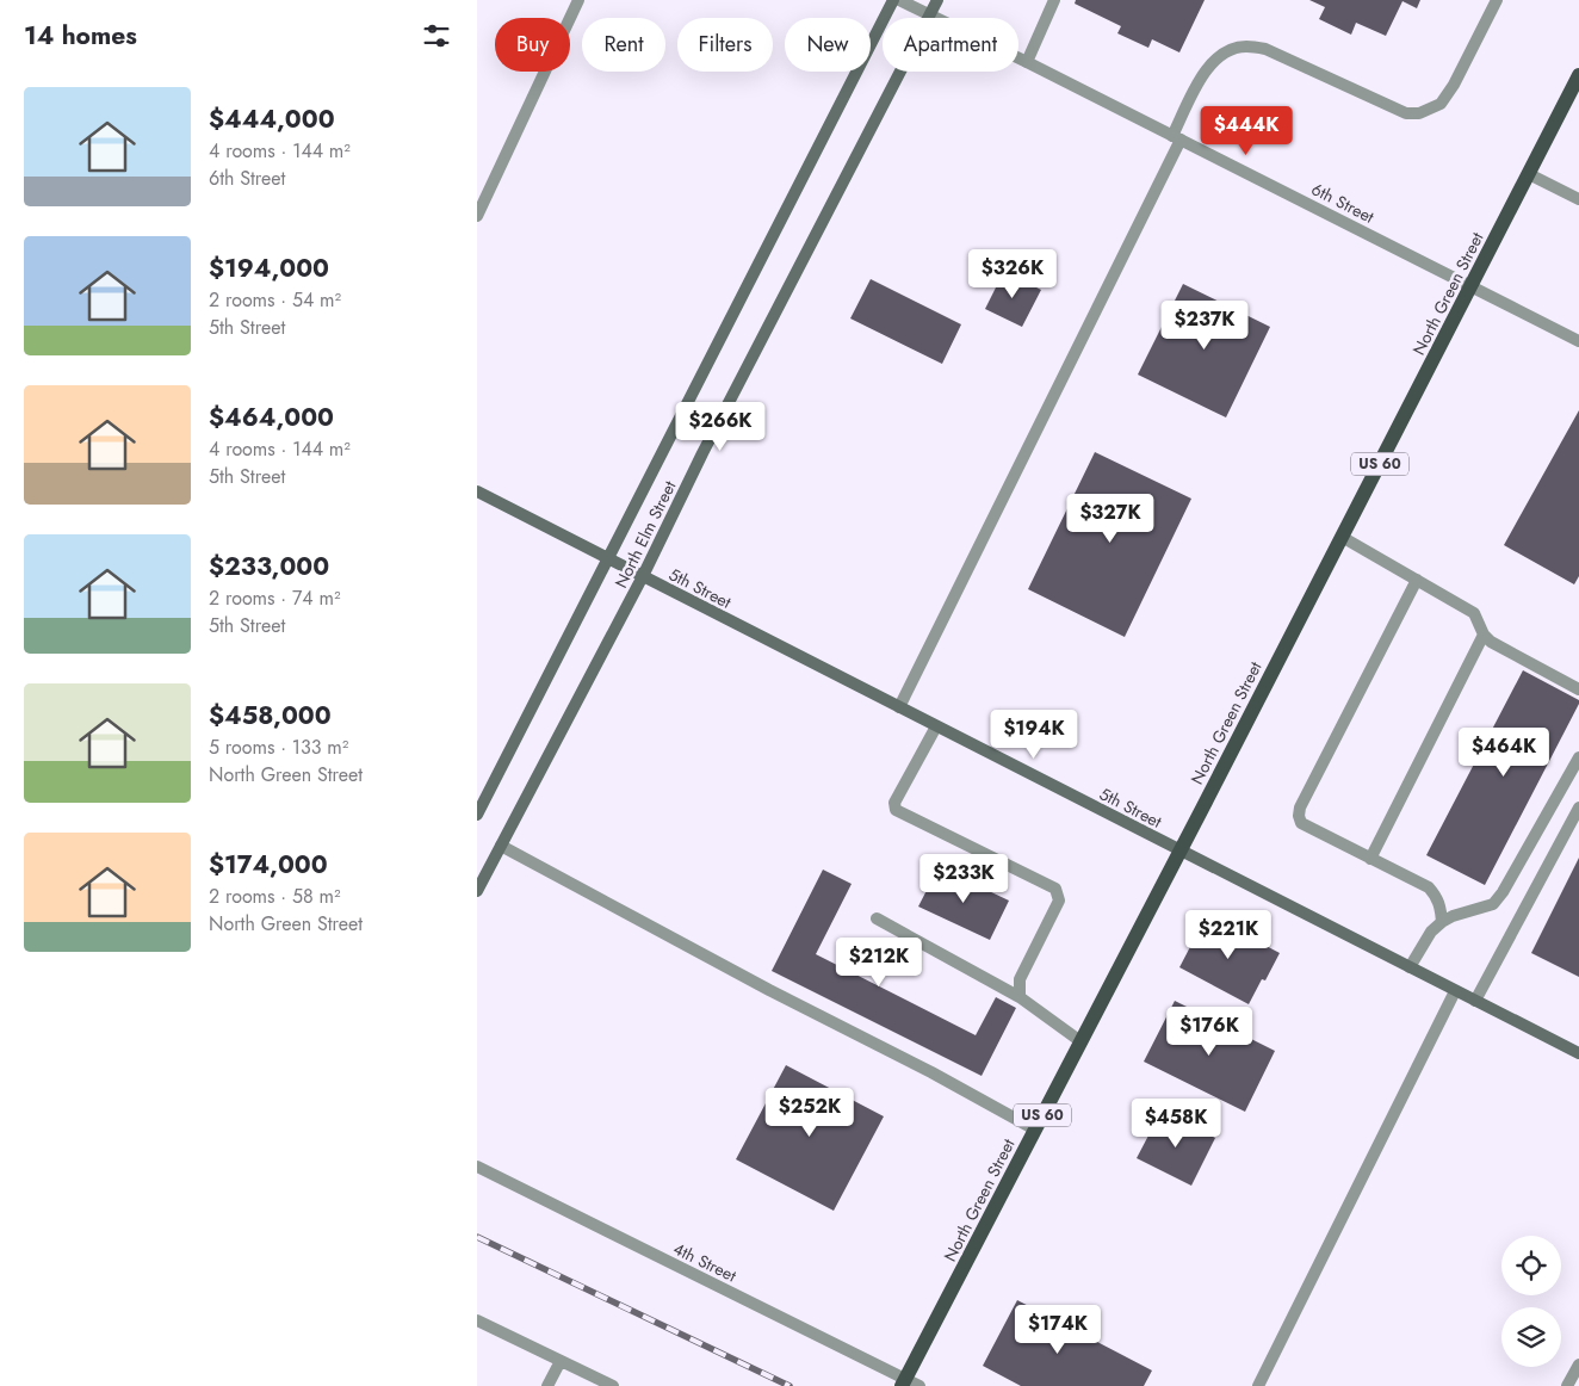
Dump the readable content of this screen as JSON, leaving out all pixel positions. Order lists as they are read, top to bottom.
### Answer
{
  "streets": {
    "main road": ["North Green Street", "US 60"],
    "street": [
      "6th Street",
      "North Elm Street",
      "5th Street",
      "4th Street"
    ]
  },
  "crossings": [
    ["6th Street", "North Green Street"],
    ["6th Street", "North Elm Street"],
    ["North Green Street", "5th Street"],
    ["North Green Street", "4th Street"],
    ["North Elm Street", "5th Street"]
  ],
  "page": {
    "heading": "14 homes",
    "chip": [
      "Buy",
      "Rent",
      "Filters",
      "New",
      "Apartment"
    ],
    "list": [
      {
        "name": "$444,000",
        "note": "4 rooms · 144 m² · 6th Street"
      },
      {
        "name": "$194,000",
        "note": "2 rooms · 54 m² · 5th Street"
      },
      {
        "name": "$464,000",
        "note": "4 rooms · 144 m² · 5th Street"
      },
      {
        "name": "$233,000",
        "note": "2 rooms · 74 m² · 5th Street"
      },
      {
        "name": "$458,000",
        "note": "5 rooms · 133 m² · North Green Street"
      },
      {
        "name": "$174,000",
        "note": "2 rooms · 58 m² · North Green Street"
      }
    ],
    "price": [
      "$444K",
      "$326K",
      "$237K",
      "$266K",
      "$327K",
      "$194K",
      "$464K",
      "$233K",
      "$221K",
      "$212K",
      "$176K",
      "$252K",
      "$458K",
      "$174K"
    ]
  }
}
